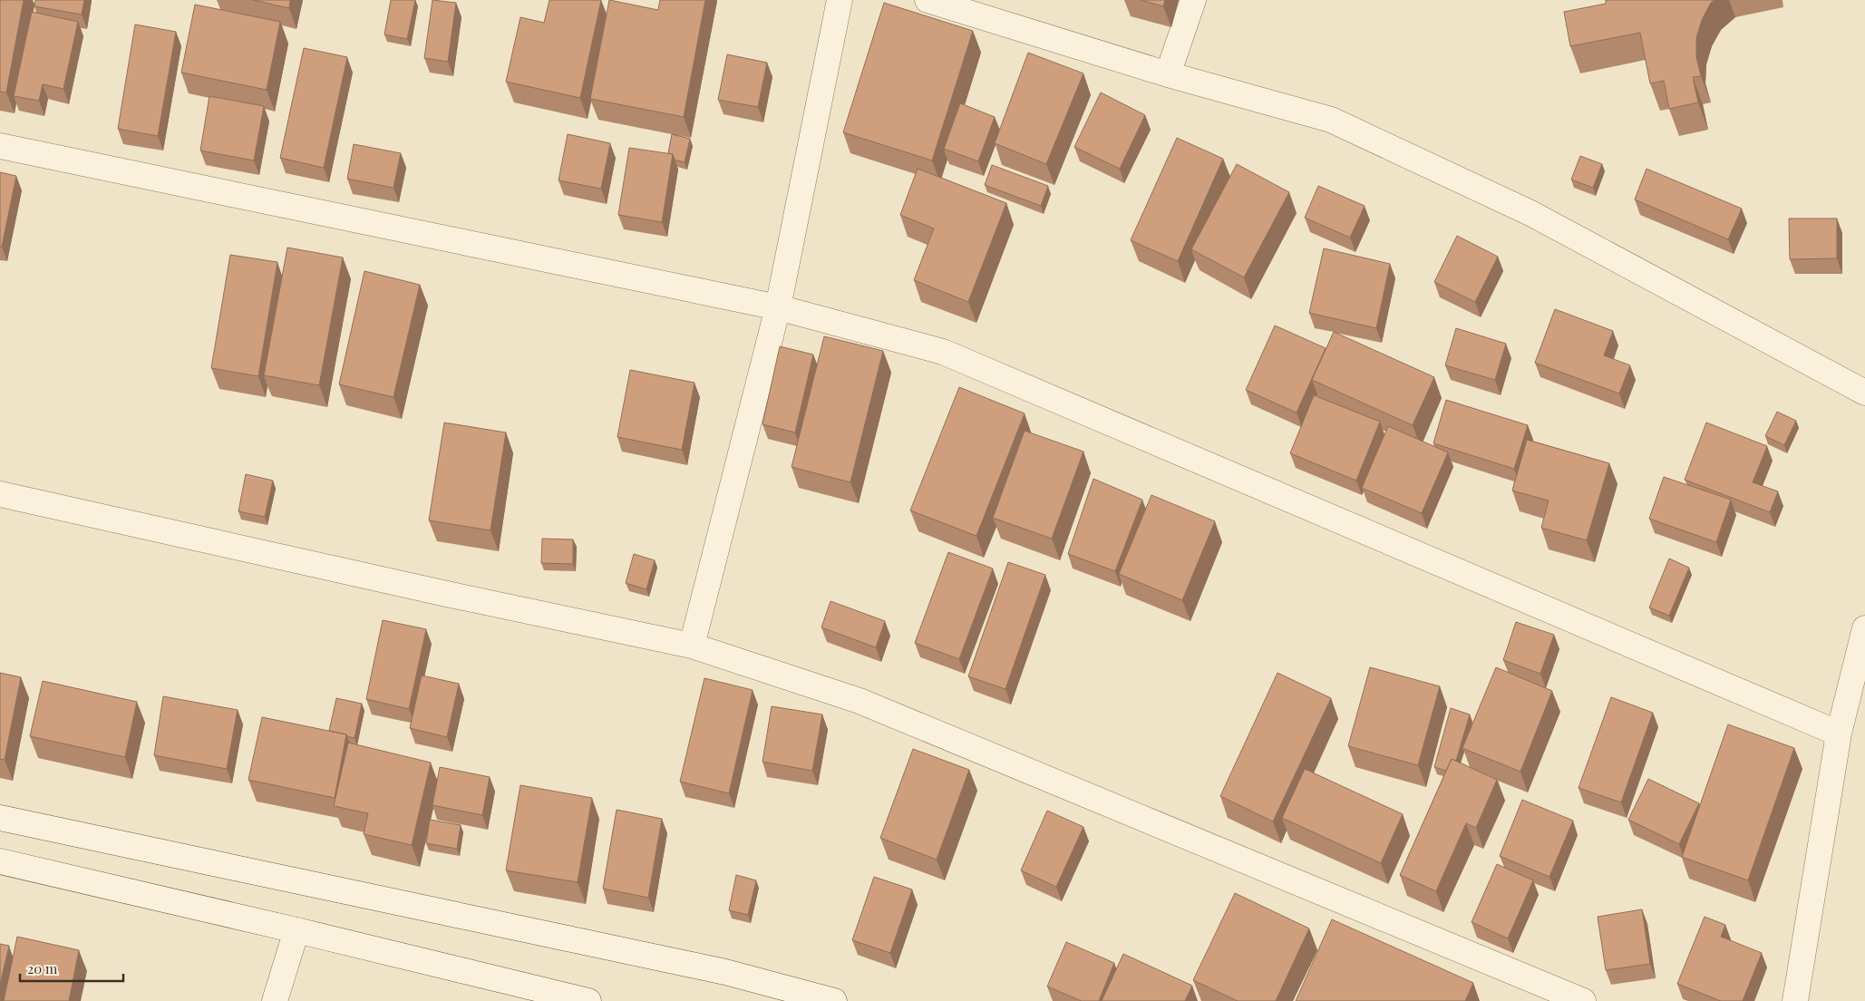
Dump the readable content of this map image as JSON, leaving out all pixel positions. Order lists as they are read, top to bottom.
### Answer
{
  "scale_bar": "20 m"
}
